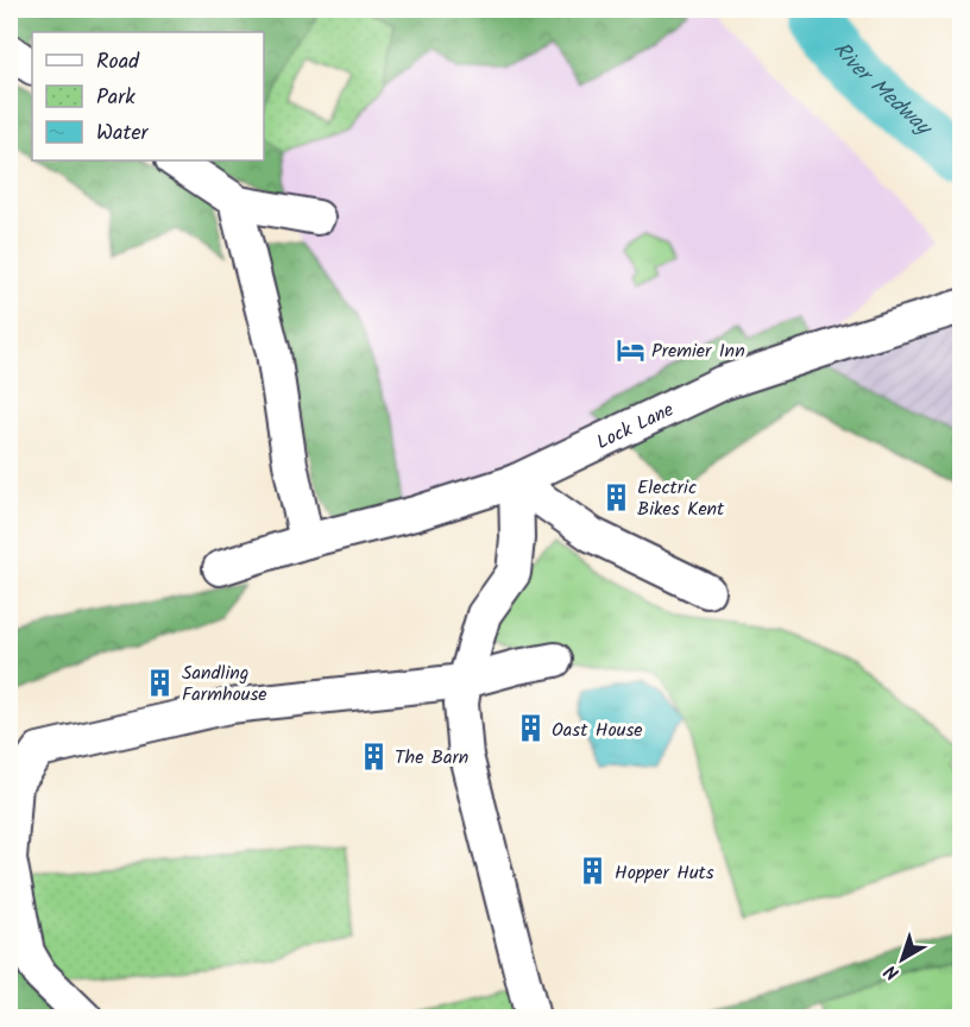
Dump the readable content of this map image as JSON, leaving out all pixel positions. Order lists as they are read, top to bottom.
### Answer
{
  "streets": {
    "street": ["Lock Lane"]
  },
  "water": ["River Medway"],
  "places": {
    "hotel": ["Premier Inn"],
    "building": [
      "Electric Bikes Kent",
      "Sandling Farmhouse",
      "Oast House",
      "The Barn",
      "Hopper Huts"
    ]
  },
  "legend": ["Road", "Park", "Water"],
  "north": "bottom left"
}
